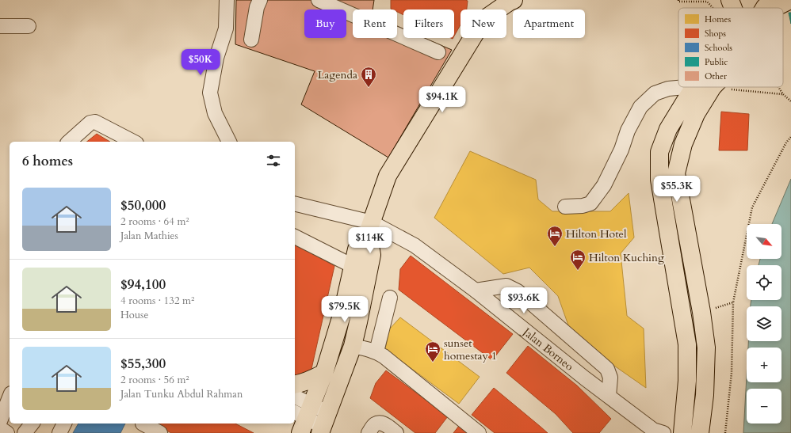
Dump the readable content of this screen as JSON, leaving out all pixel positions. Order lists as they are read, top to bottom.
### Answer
{
  "streets": {
    "street": ["Jalan Borneo"]
  },
  "places": {
    "building": ["Lagenda"],
    "hotel": ["Hilton Hotel", "Hilton Kuching", "sunset homestay 1"]
  },
  "legend": [
    "Homes",
    "Shops",
    "Schools",
    "Public",
    "Other"
  ],
  "north": "bottom right",
  "page": {
    "chip": [
      "Buy",
      "Rent",
      "Filters",
      "New",
      "Apartment"
    ],
    "price": [
      "$50K",
      "$94.1K",
      "$55.3K",
      "$114K",
      "$93.6K",
      "$79.5K"
    ],
    "heading": "6 homes",
    "list": [
      {
        "name": "$50,000",
        "note": "2 rooms · 64 m² · Jalan Mathies"
      },
      {
        "name": "$94,100",
        "note": "4 rooms · 132 m² · House"
      },
      {
        "name": "$55,300",
        "note": "2 rooms · 56 m² · Jalan Tunku Abdul Rahman"
      }
    ],
    "map_buttons": ["+", "−"]
  }
}
